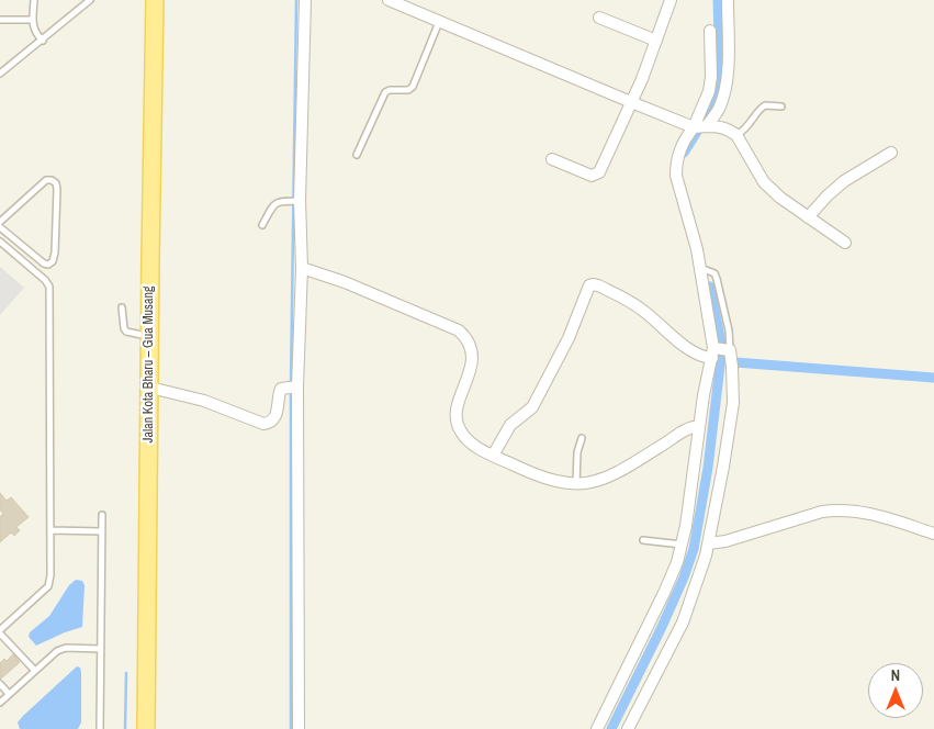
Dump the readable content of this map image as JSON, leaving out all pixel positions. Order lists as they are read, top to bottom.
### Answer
{
  "streets": {
    "main road": ["Jalan Kota Bharu – Gua Musang"]
  },
  "north": "top"
}
